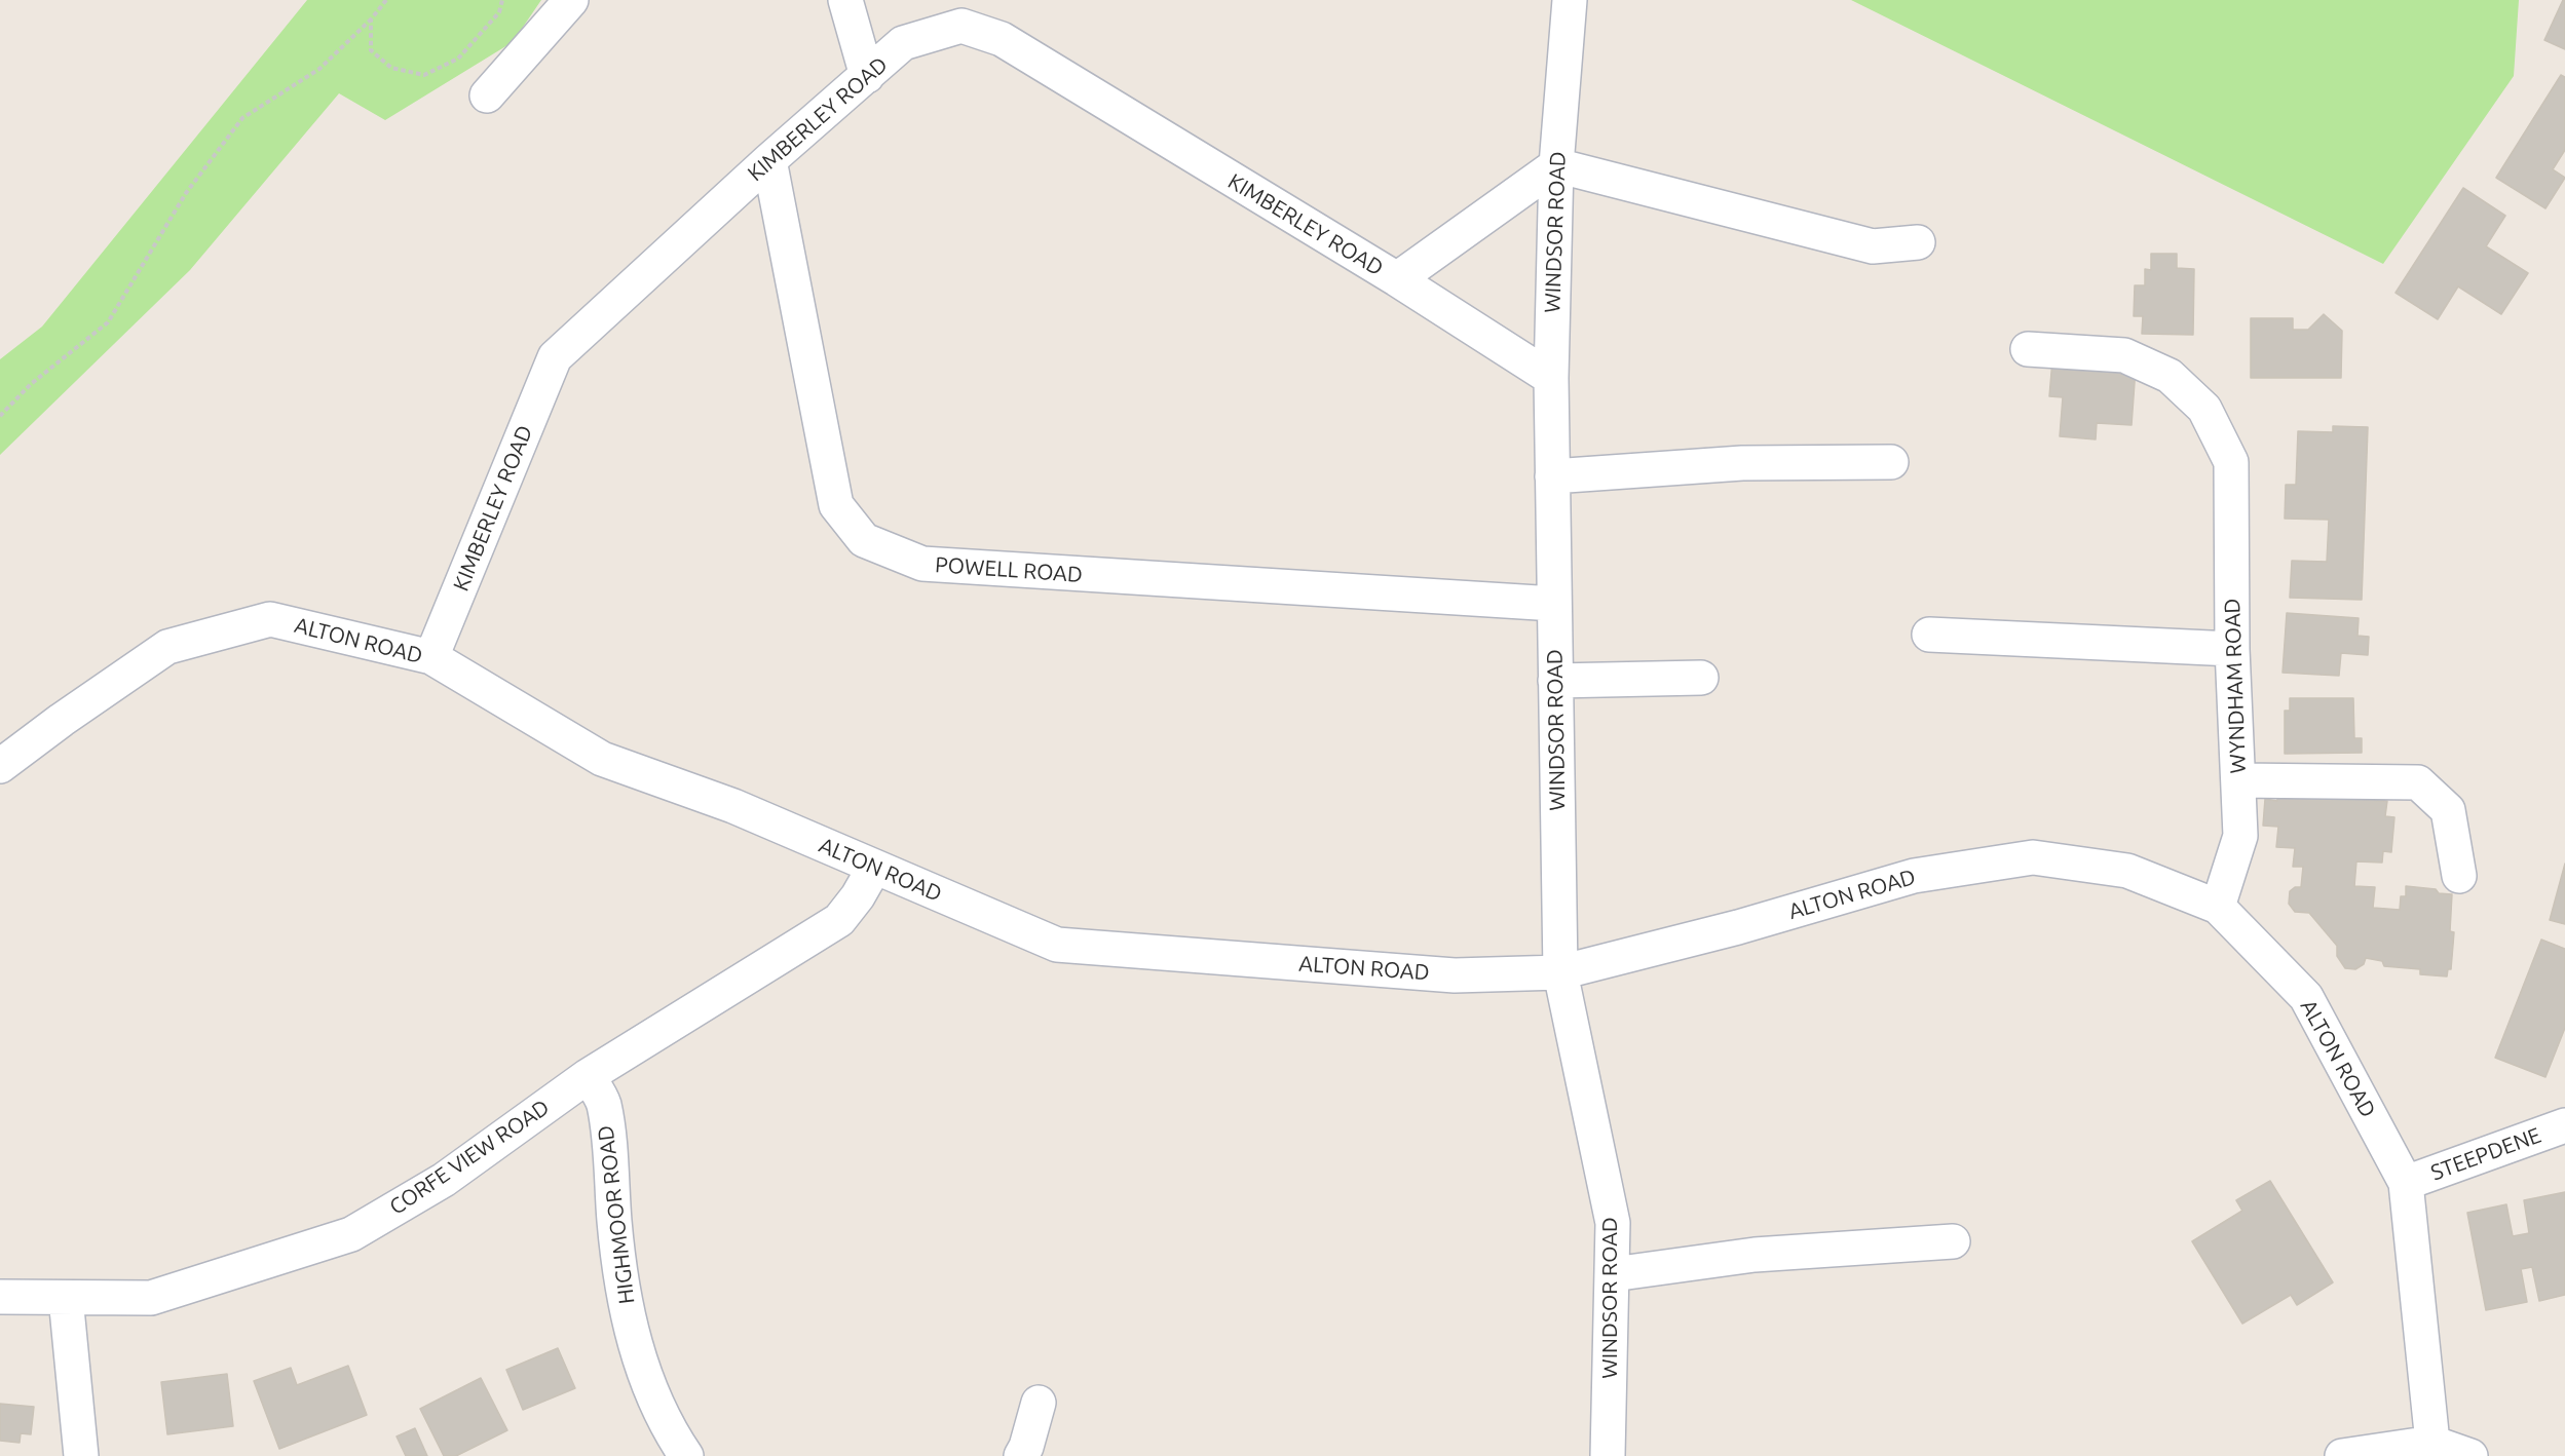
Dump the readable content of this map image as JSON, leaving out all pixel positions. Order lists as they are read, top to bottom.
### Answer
{
  "streets": {
    "street": [
      "KIMBERLEY ROAD",
      "WINDSOR ROAD",
      "POWELL ROAD",
      "ALTON ROAD",
      "WYNDHAM ROAD",
      "STEEPDENE",
      "CORFE VIEW ROAD",
      "HIGHMOOR ROAD"
    ]
  },
  "crossings": [
    ["KIMBERLEY ROAD", "WINDSOR ROAD"],
    ["KIMBERLEY ROAD", "POWELL ROAD"],
    ["KIMBERLEY ROAD", "ALTON ROAD"],
    ["WINDSOR ROAD", "POWELL ROAD"],
    ["WINDSOR ROAD", "ALTON ROAD"],
    ["ALTON ROAD", "WYNDHAM ROAD"],
    ["ALTON ROAD", "STEEPDENE"],
    ["ALTON ROAD", "CORFE VIEW ROAD"],
    ["CORFE VIEW ROAD", "HIGHMOOR ROAD"]
  ]
}
